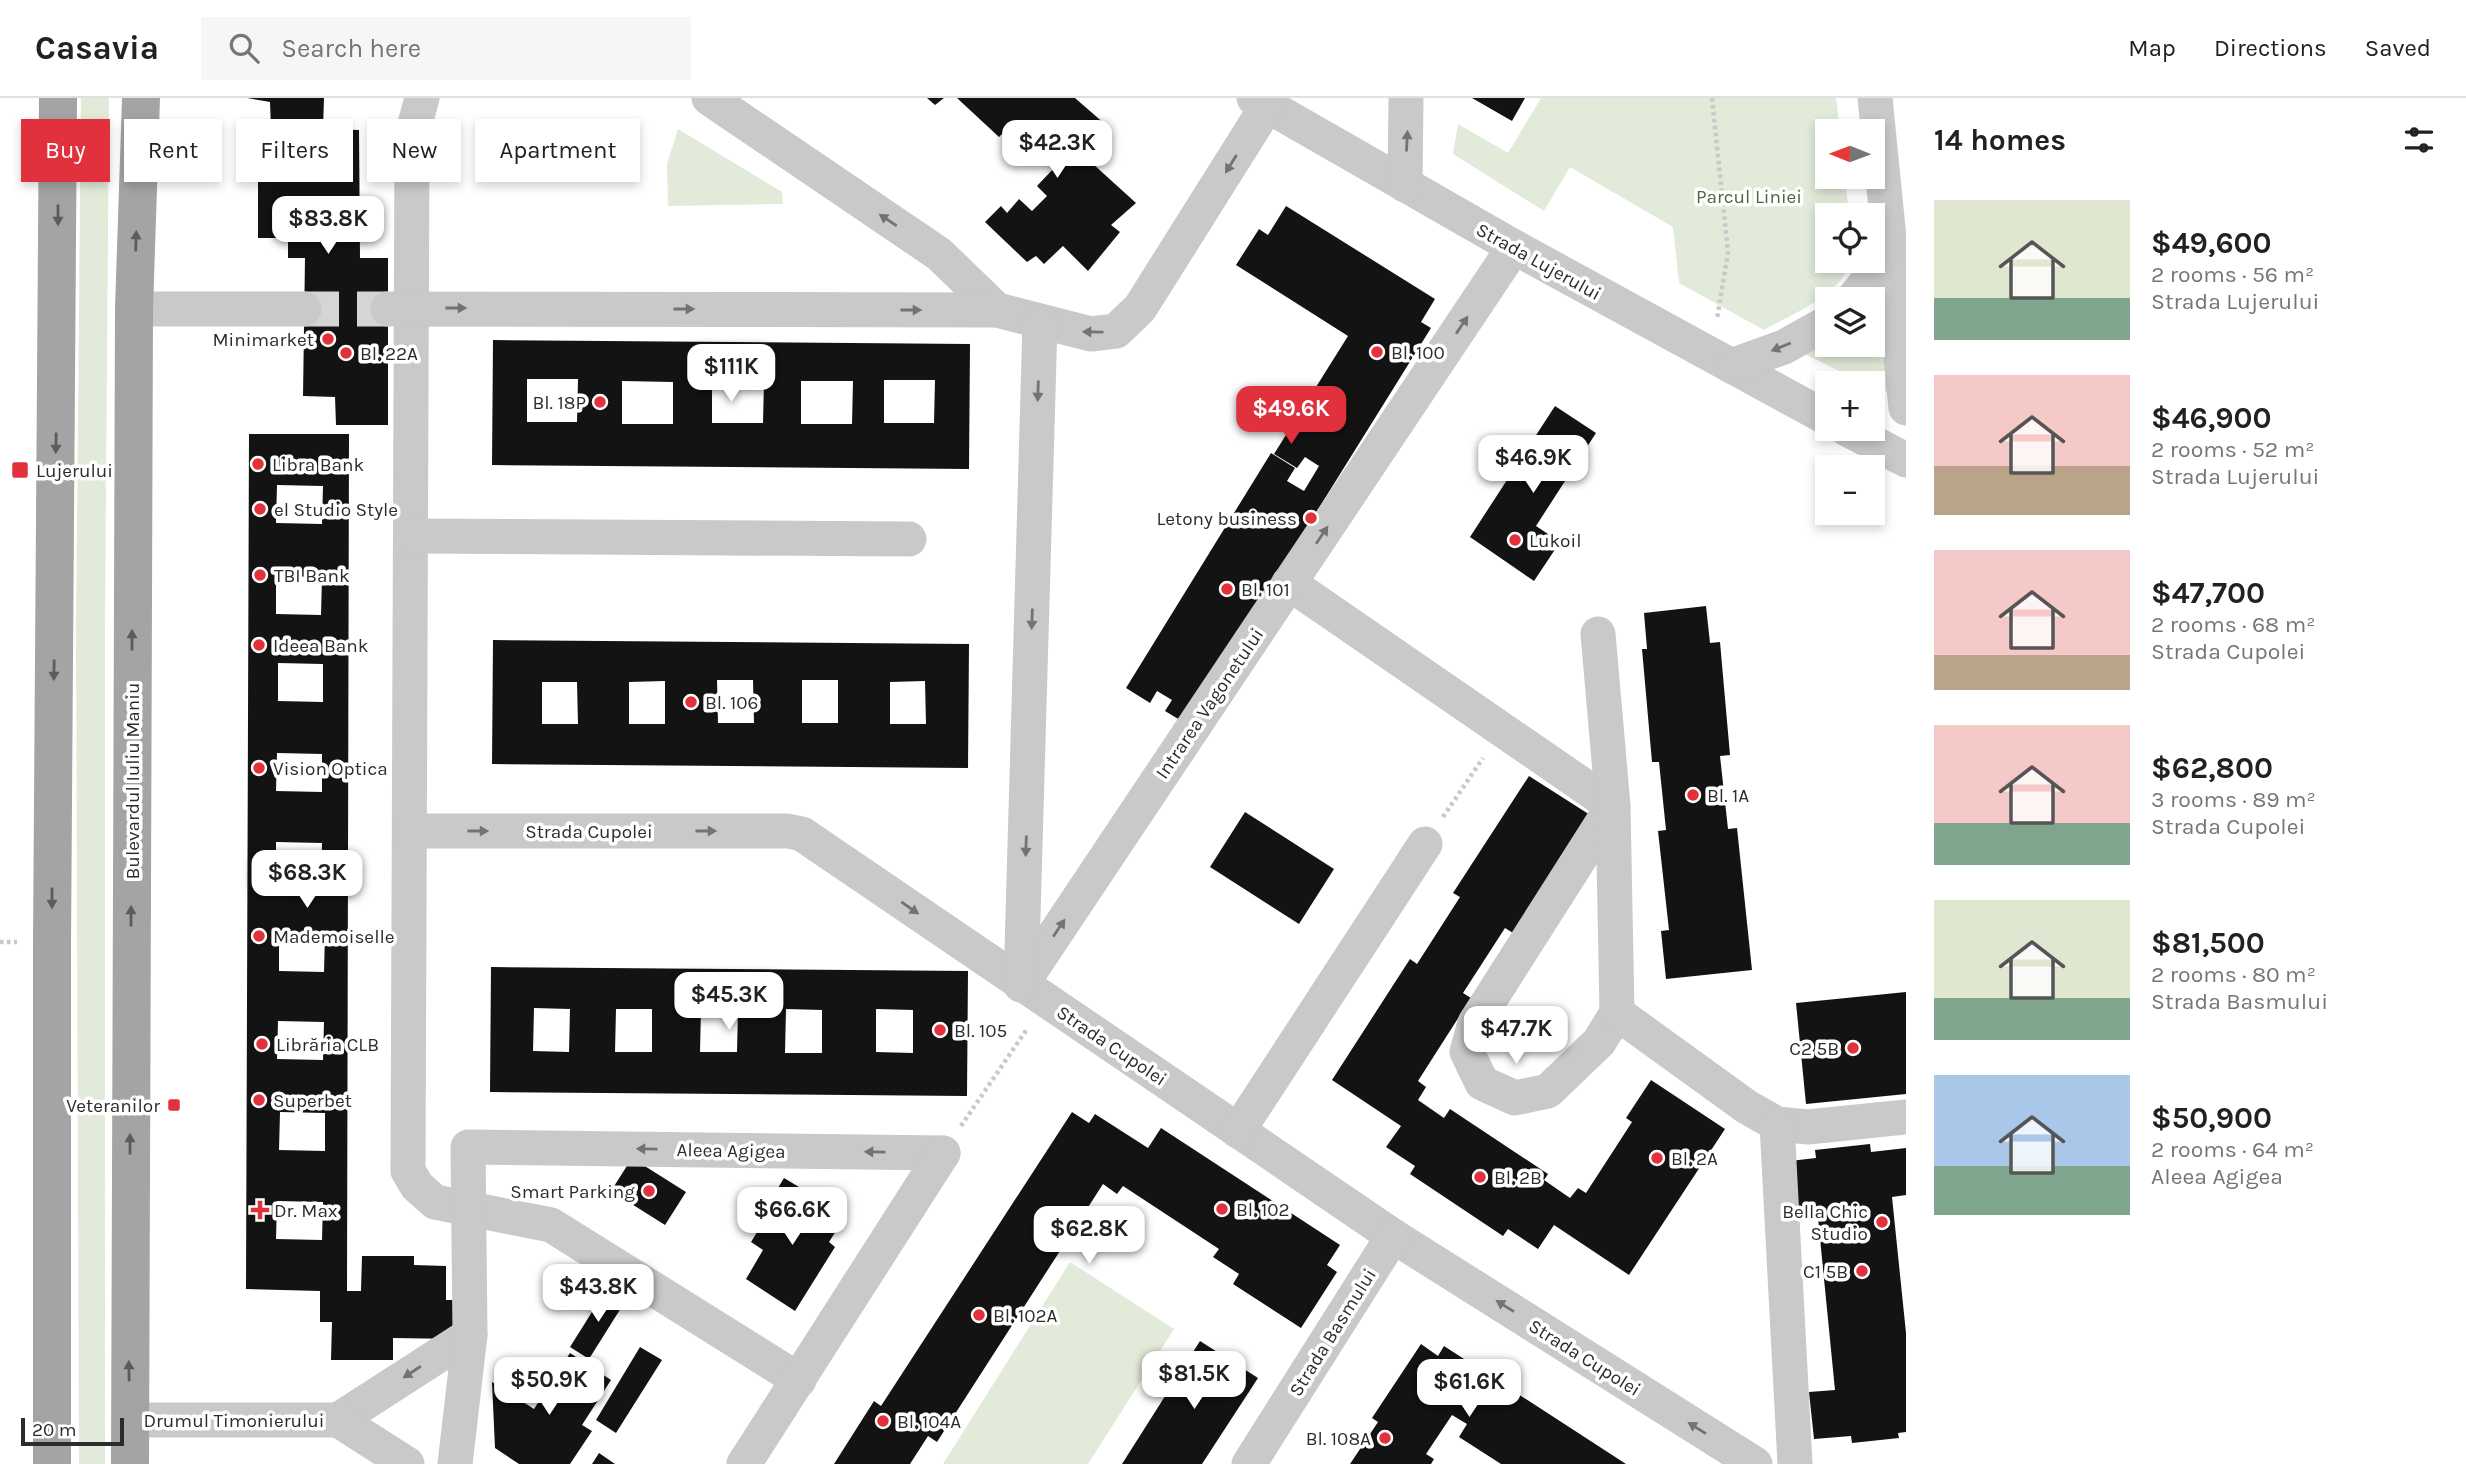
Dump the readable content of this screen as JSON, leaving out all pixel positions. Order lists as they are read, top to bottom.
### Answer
{
  "streets": {
    "main road": ["Bulevardul Iuliu Maniu"],
    "street": [
      "Strada Lujerului",
      "Intrarea Vagonetului",
      "Strada Cupolei",
      "Aleea Agigea",
      "Strada Basmului",
      "Drumul Timonierului"
    ]
  },
  "crossings": [
    ["Strada Lujerului", "Intrarea Vagonetului"],
    ["Intrarea Vagonetului", "Strada Cupolei"],
    ["Bulevardul Iuliu Maniu", "Drumul Timonierului"],
    ["Strada Cupolei", "Strada Basmului"]
  ],
  "one_way": ["Aleea Agigea"],
  "parks": ["Parcul Liniei"],
  "places": {
    "other": [
      "Minimarket",
      "Bl. 100",
      "Bl. 22A",
      "Bl. 18P",
      "Libra Bank",
      "el Studio Style",
      "Letony business",
      "Lukoil",
      "TBI Bank",
      "Bl. 101",
      "Ideea Bank",
      "Bl. 106",
      "Vision Optica",
      "Bl. 1A",
      "Mademoiselle",
      "Bl. 105",
      "Librăria CLB",
      "C2 5B",
      "Superbet",
      "Bl. 2A",
      "Bl. 2B",
      "Smart Parking",
      "Bl. 102",
      "Bella Chic Studio",
      "C1 5B",
      "Bl. 102A",
      "Bl. 104A",
      "Bl. 108A"
    ],
    "transit": ["Lujerului", "Veteranilor"],
    "health": ["Dr. Max"]
  },
  "scale_bar": "20 m",
  "north": "left",
  "page": {
    "header": "Casavia",
    "search": "Search here",
    "nav": ["Map", "Directions", "Saved"],
    "heading": "14 homes",
    "map_buttons": ["+", "−"],
    "chip": [
      "Buy",
      "Rent",
      "Filters",
      "New",
      "Apartment"
    ],
    "price": [
      "$42.3K",
      "$83.8K",
      "$111K",
      "$49.6K",
      "$46.9K",
      "$68.3K",
      "$45.3K",
      "$47.7K",
      "$66.6K",
      "$62.8K",
      "$43.8K",
      "$81.5K",
      "$50.9K",
      "$61.6K"
    ],
    "list": [
      {
        "name": "$49,600",
        "note": "2 rooms · 56 m² · Strada Lujerului"
      },
      {
        "name": "$46,900",
        "note": "2 rooms · 52 m² · Strada Lujerului"
      },
      {
        "name": "$47,700",
        "note": "2 rooms · 68 m² · Strada Cupolei"
      },
      {
        "name": "$62,800",
        "note": "3 rooms · 89 m² · Strada Cupolei"
      },
      {
        "name": "$81,500",
        "note": "2 rooms · 80 m² · Strada Basmului"
      },
      {
        "name": "$50,900",
        "note": "2 rooms · 64 m² · Aleea Agigea"
      }
    ],
    "scale": "20 m"
  }
}
